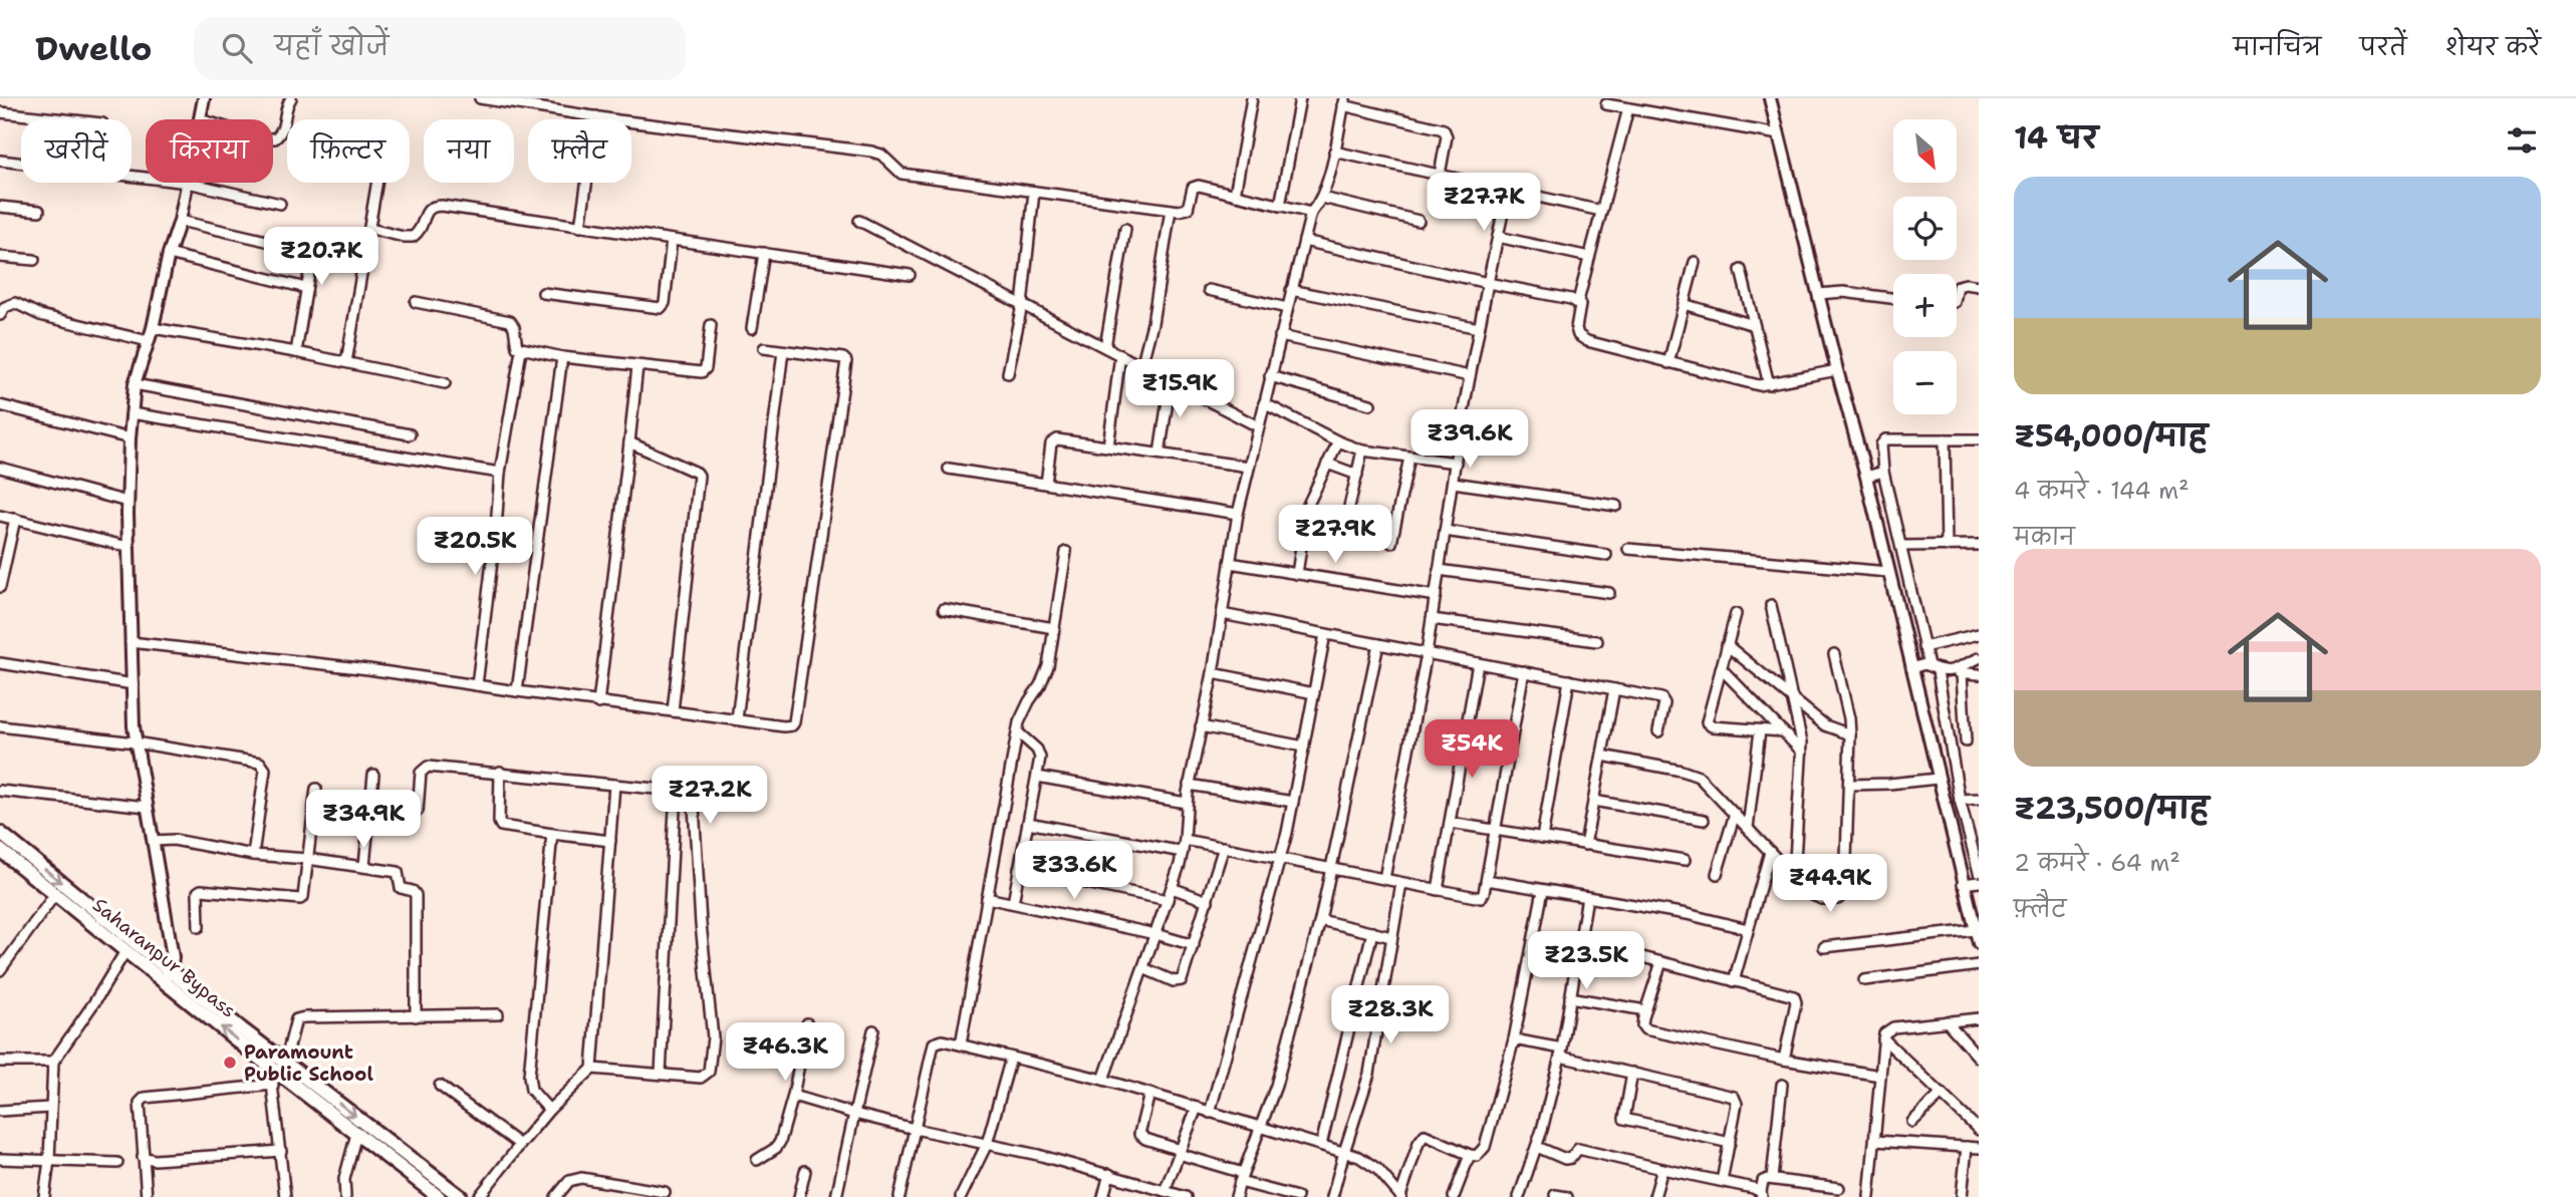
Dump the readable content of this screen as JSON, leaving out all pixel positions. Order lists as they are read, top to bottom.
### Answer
{
  "streets": {
    "main road": ["Saharanpur Bypass"]
  },
  "places": ["Paramount Public School"],
  "north": "bottom right",
  "page": {
    "header": "Dwello",
    "search": "यहाँ खोजें",
    "nav": ["मानचित्र", "परतें", "शेयर करें"],
    "heading": "14 घर",
    "map_buttons": ["+", "−"],
    "chip": [
      "खरीदें",
      "किराया",
      "फ़िल्टर",
      "नया",
      "फ़्लैट"
    ],
    "price": [
      "₹27.7K",
      "₹20.7K",
      "₹15.9K",
      "₹39.6K",
      "₹27.9K",
      "₹20.5K",
      "₹54K",
      "₹27.2K",
      "₹34.9K",
      "₹33.6K",
      "₹44.9K",
      "₹23.5K",
      "₹28.3K",
      "₹46.3K"
    ],
    "list": [
      {
        "name": "₹54,000/माह",
        "note": "4 कमरे · 144 m² · मकान"
      },
      {
        "name": "₹23,500/माह",
        "note": "2 कमरे · 64 m² · फ़्लैट"
      }
    ]
  }
}
